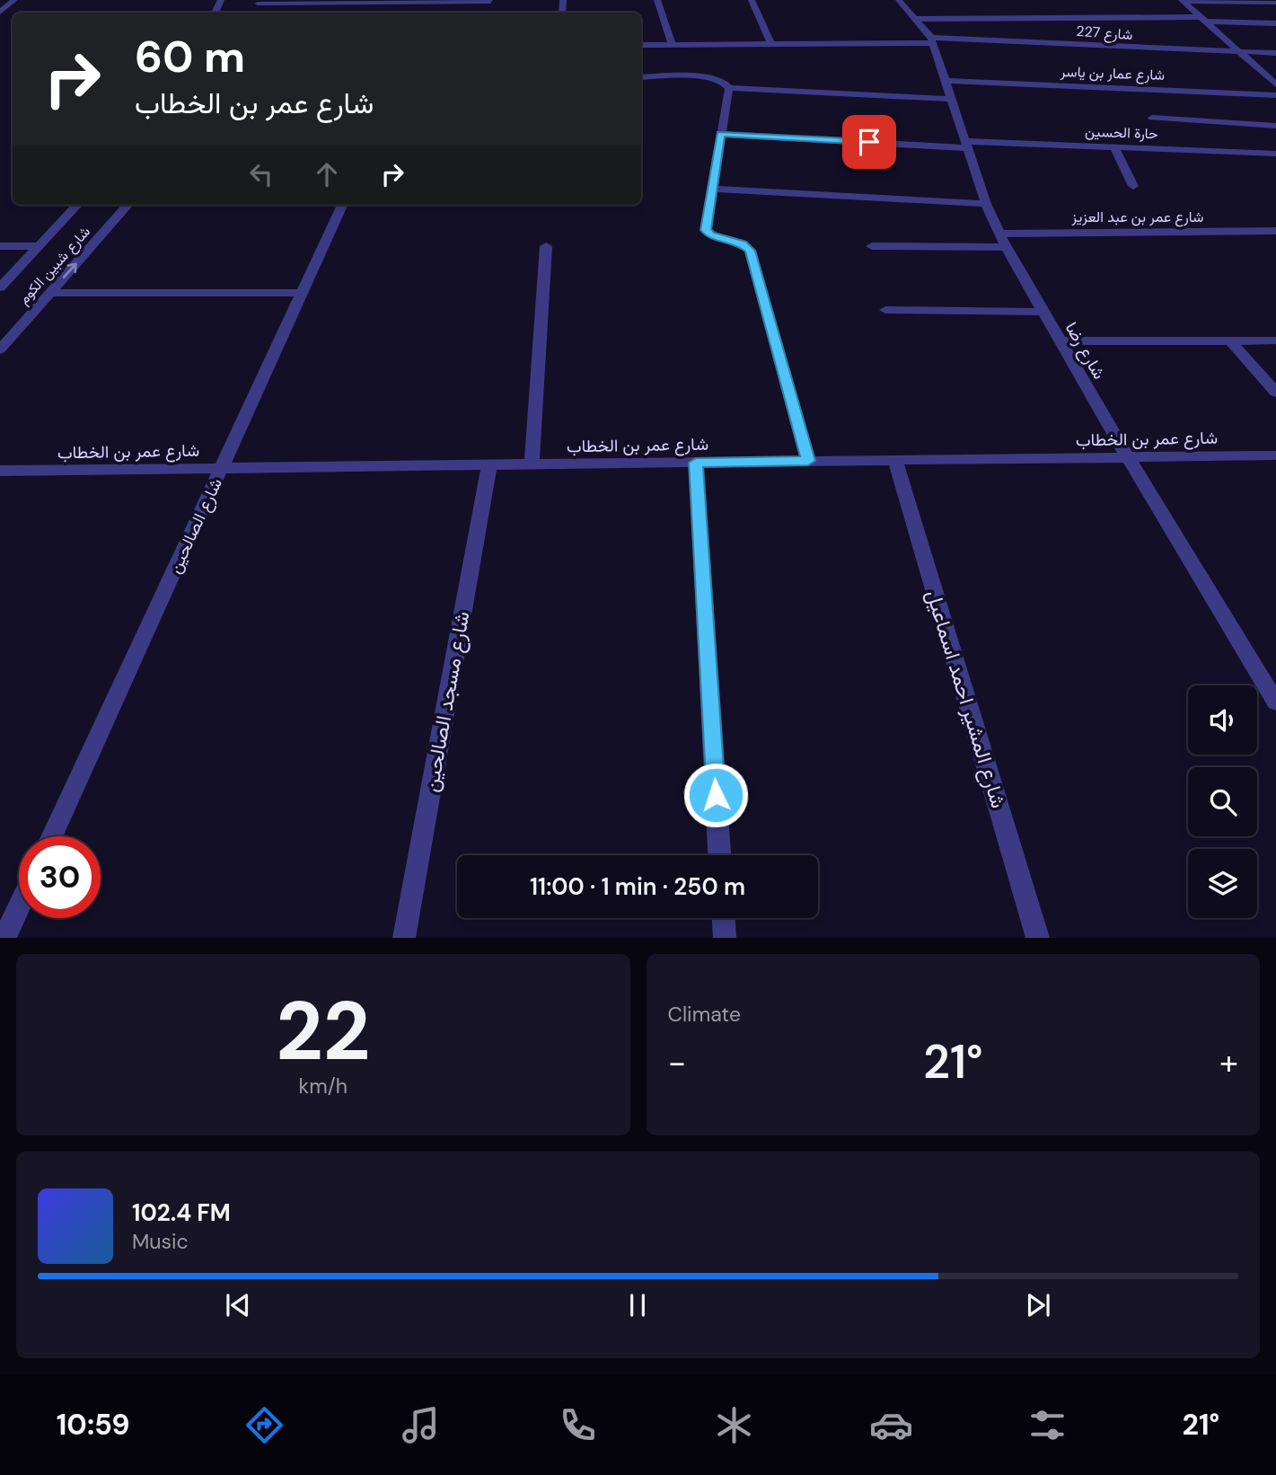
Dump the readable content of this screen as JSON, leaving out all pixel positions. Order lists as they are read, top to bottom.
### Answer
{
  "streets": {
    "street": [
      "شارع 227",
      "شارع عمار بن ياسر",
      "حارة الحسين",
      "شارع عمر بن عبد العزيز",
      "شارع شبين الكوم",
      "شارع رضا",
      "شارع عمر بن الخطاب",
      "شارع الصالحين",
      "شارع المشير احمد اسماعيل",
      "شارع مسجد الصالحين"
    ]
  },
  "crossings": [
    ["شارع 227", "شارع رضا"],
    ["شارع عمار بن ياسر", "شارع رضا"],
    ["حارة الحسين", "شارع رضا"],
    ["شارع عمر بن عبد العزيز", "شارع رضا"],
    ["شارع رضا", "شارع عمر بن الخطاب"],
    ["شارع عمر بن الخطاب", "شارع الصالحين"],
    ["شارع عمر بن الخطاب", "شارع المشير احمد اسماعيل"],
    ["شارع عمر بن الخطاب", "شارع مسجد الصالحين"]
  ],
  "page": {
    "turn": ["60 m", "شارع عمر بن الخطاب"],
    "limit": "30",
    "trip": "11:00 · 1 min · 250 m",
    "tile": [
      ["22", "km/h"],
      "Climate"
    ],
    "heat": ["−", "21°", "+"],
    "song": ["102.4 FM", "Music"],
    "tabs": ["10:59", "21°"]
  }
}
